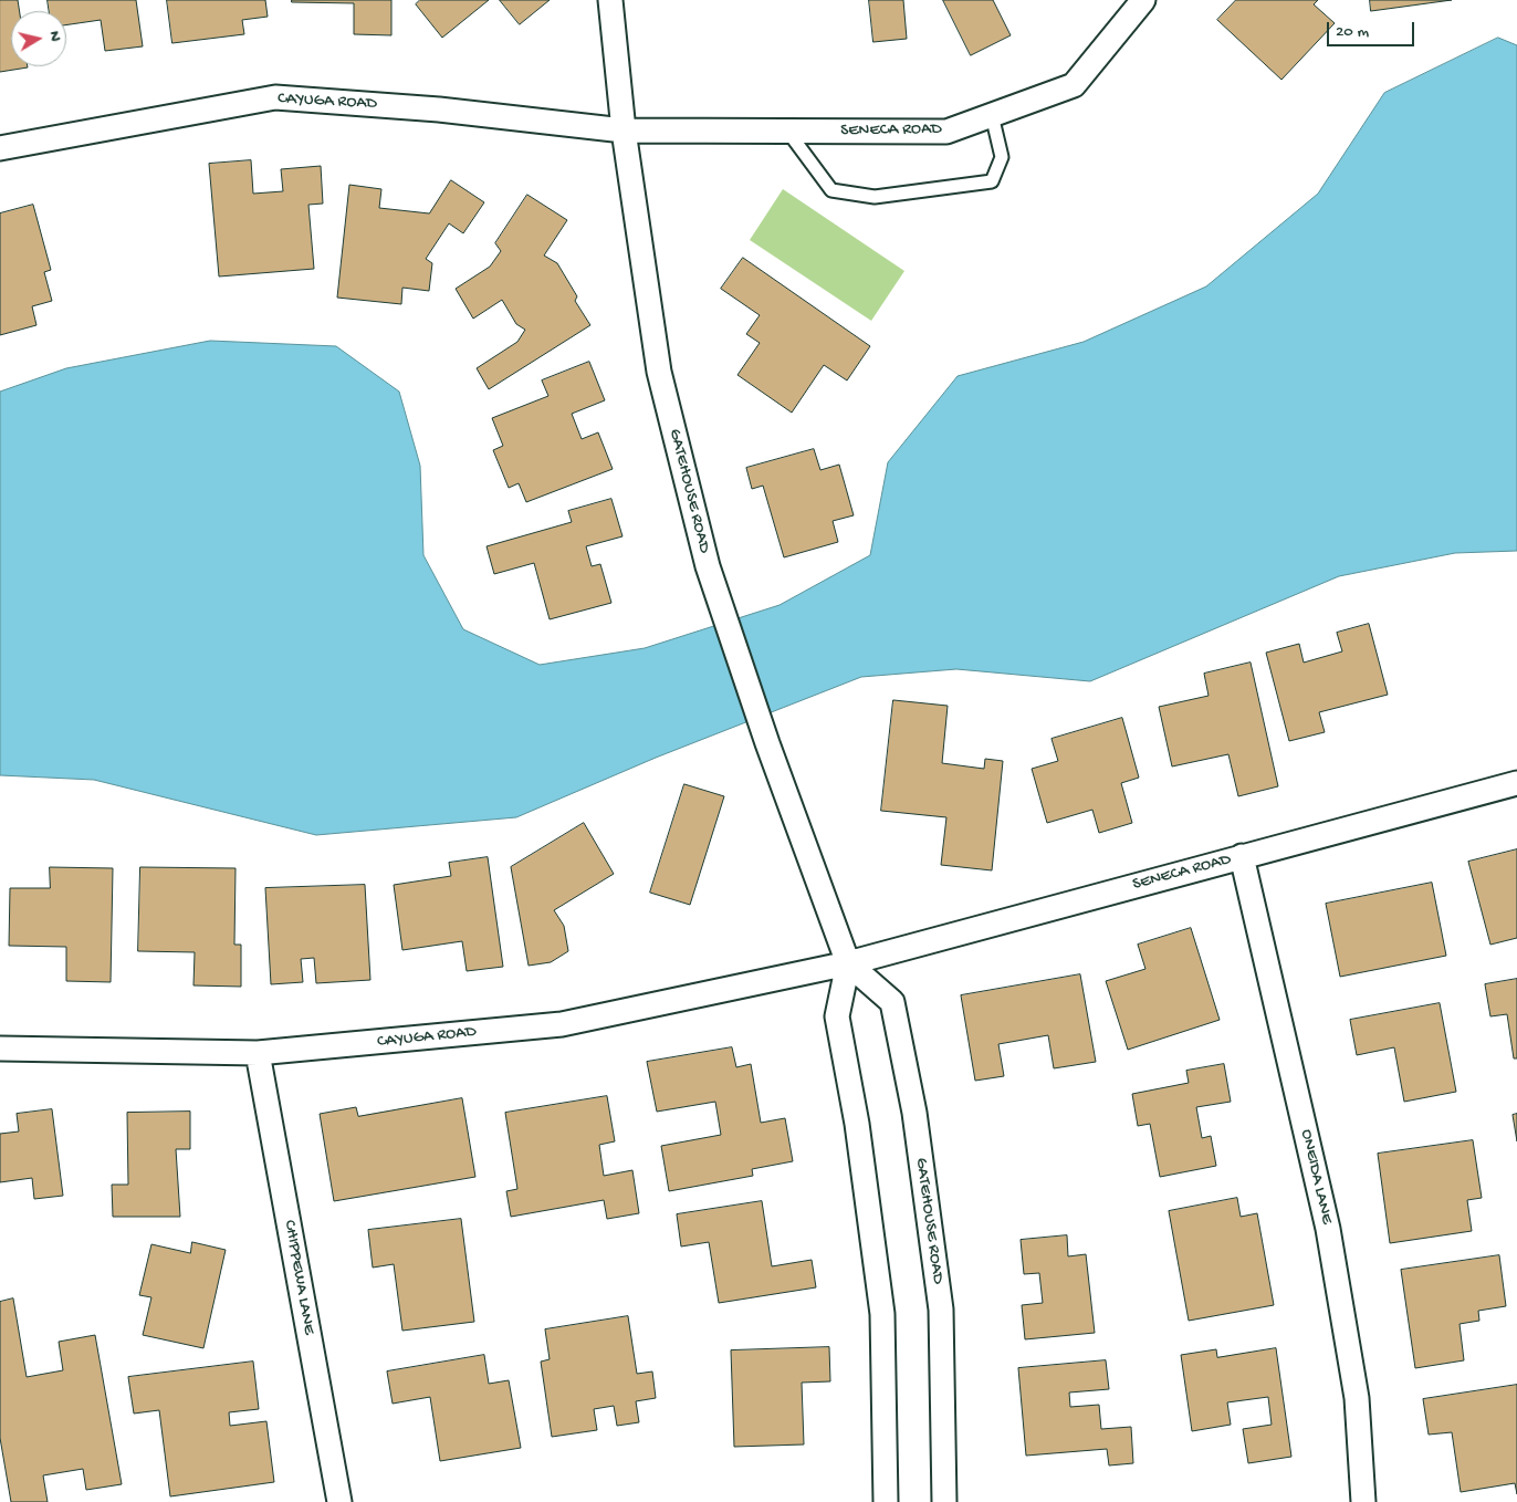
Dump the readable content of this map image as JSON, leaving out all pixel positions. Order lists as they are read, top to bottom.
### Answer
{
  "streets": {
    "street": [
      "CAYUGA ROAD",
      "SENECA ROAD",
      "GATEHOUSE ROAD",
      "ONEIDA LANE",
      "CHIPPEWA LANE"
    ]
  },
  "crossings": [
    ["CAYUGA ROAD", "SENECA ROAD"],
    ["CAYUGA ROAD", "GATEHOUSE ROAD"],
    ["CAYUGA ROAD", "CHIPPEWA LANE"],
    ["SENECA ROAD", "GATEHOUSE ROAD"],
    ["SENECA ROAD", "ONEIDA LANE"]
  ],
  "scale_bar": "20 m",
  "north": "right"
}
